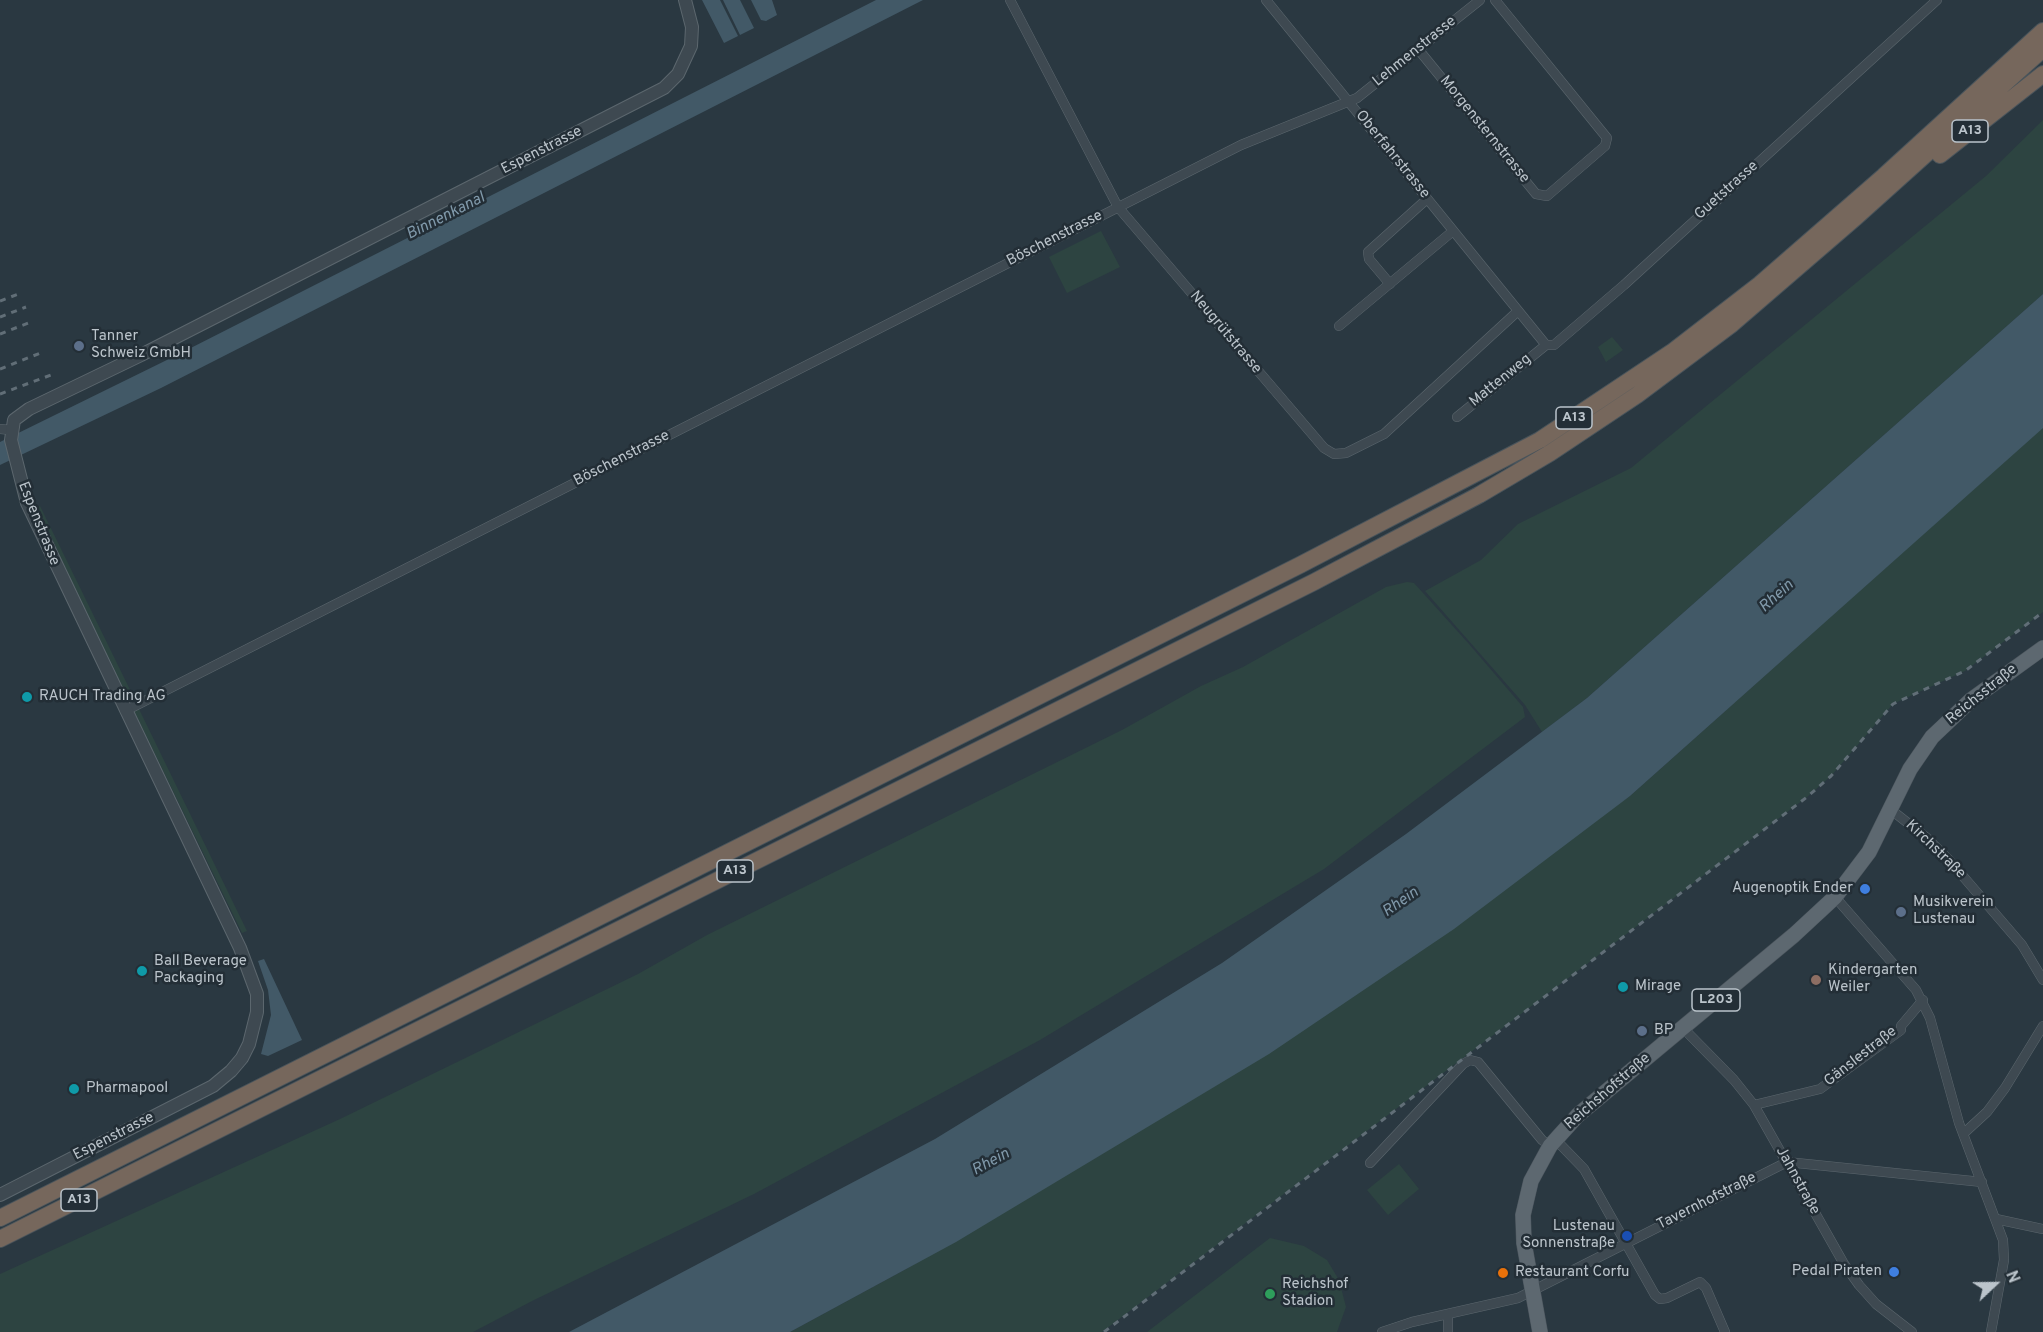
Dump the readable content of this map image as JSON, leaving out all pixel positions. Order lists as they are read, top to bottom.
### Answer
{
  "streets": {
    "highway": ["A13"],
    "main road": ["Reichsstraße", "L203", "Reichshofstraße"],
    "street": [
      "Lehmenstrasse",
      "Morgensternstrasse",
      "Espenstrasse",
      "Oberfahrstrasse",
      "Guetstrasse",
      "Böschenstrasse",
      "Neugrütstrasse",
      "Mattenweg",
      "Kirchstraße",
      "Gänslestraße",
      "Jahnstraße",
      "Tavernhofstraße"
    ]
  },
  "crossings": [
    ["Lehmenstrasse", "Morgensternstrasse"],
    ["Lehmenstrasse", "Oberfahrstrasse"],
    ["Lehmenstrasse", "Böschenstrasse"],
    ["Lehmenstrasse", "Neugrütstrasse"],
    ["Espenstrasse", "Böschenstrasse"],
    ["Oberfahrstrasse", "Neugrütstrasse"],
    ["Guetstrasse", "Mattenweg"],
    ["Böschenstrasse", "Neugrütstrasse"],
    ["Reichsstraße", "Kirchstraße"],
    ["Reichsstraße", "Reichshofstraße"],
    ["Kirchstraße", "Reichshofstraße"],
    ["L203", "Reichshofstraße"],
    ["L203", "Tavernhofstraße"],
    ["Gänslestraße", "Jahnstraße"],
    ["Reichshofstraße", "Jahnstraße"],
    ["Reichshofstraße", "Tavernhofstraße"],
    ["Jahnstraße", "Tavernhofstraße"]
  ],
  "water": ["Binnenkanal", "Rhein"],
  "places": [
    "Tanner Schweiz GmbH",
    "RAUCH Trading AG",
    "Augenoptik Ender",
    "Musikverein Lustenau",
    "Ball Beverage Packaging",
    "Kindergarten Weiler",
    "Mirage",
    "BP",
    "Pharmapool",
    "Lustenau Sonnenstraße",
    "Pedal Piraten",
    "Restaurant Corfu",
    "Reichshof Stadion"
  ],
  "north": "right"
}
